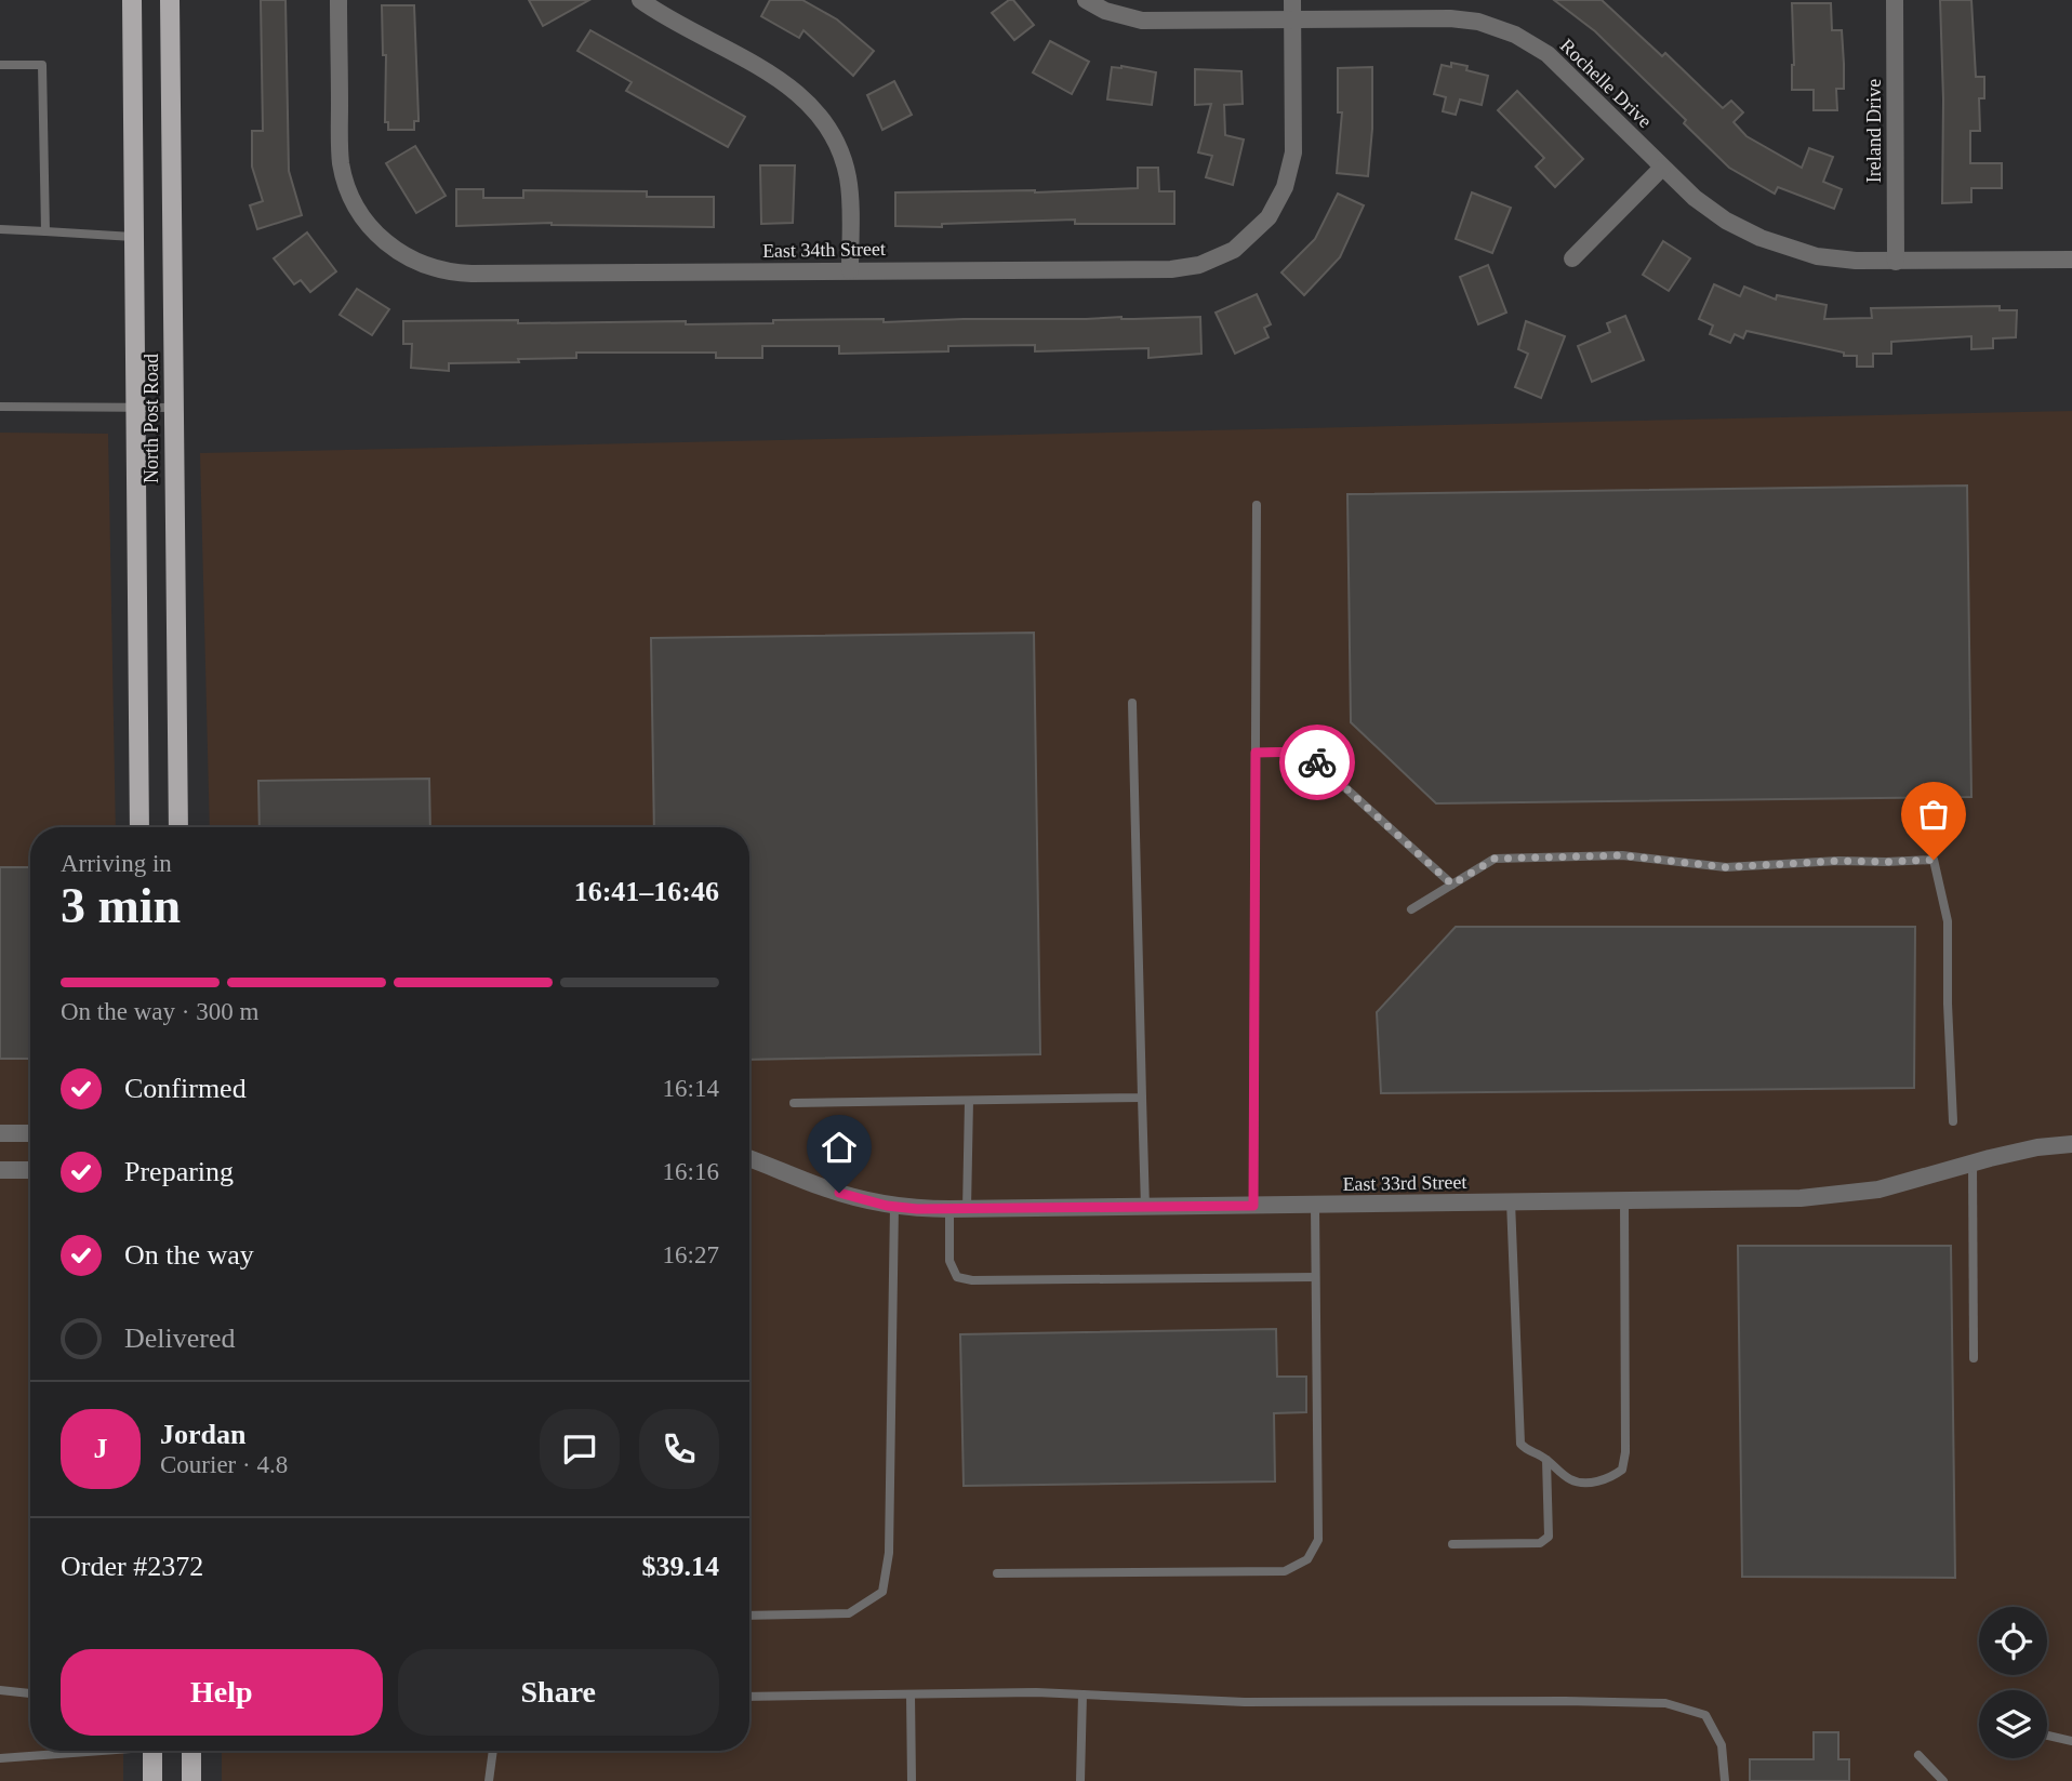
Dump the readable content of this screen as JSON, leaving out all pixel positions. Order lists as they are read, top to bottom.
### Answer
{
  "streets": {
    "main road": ["North Post Road"],
    "street": [
      "Rochelle Drive",
      "Ireland Drive",
      "East 34th Street",
      "East 33rd Street"
    ]
  },
  "crossings": [
    ["Rochelle Drive", "Ireland Drive"],
    ["Rochelle Drive", "East 34th Street"]
  ],
  "page": {
    "heading": ["3 min", "Arriving in", "16:41–16:46"],
    "panel": [
      "Jordan",
      "Courier · 4.8",
      "Order #2372",
      "$39.14"
    ],
    "bar": "On the way · 300 m",
    "list": [
      ["Confirmed", "16:14"],
      ["Preparing", "16:16"],
      ["On the way", "16:27"],
      "Delivered"
    ],
    "round": "J",
    "buttons": ["Help", "Share"]
  }
}
